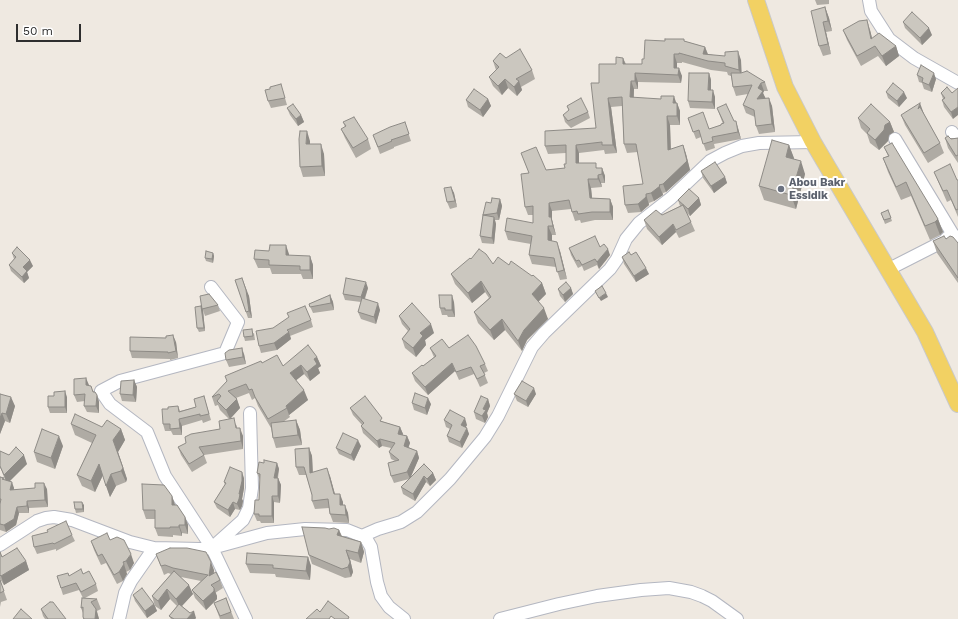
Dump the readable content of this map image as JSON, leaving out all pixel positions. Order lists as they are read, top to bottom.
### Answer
{
  "places": ["Abou Bakr Essidik"],
  "scale_bar": "50 m"
}
